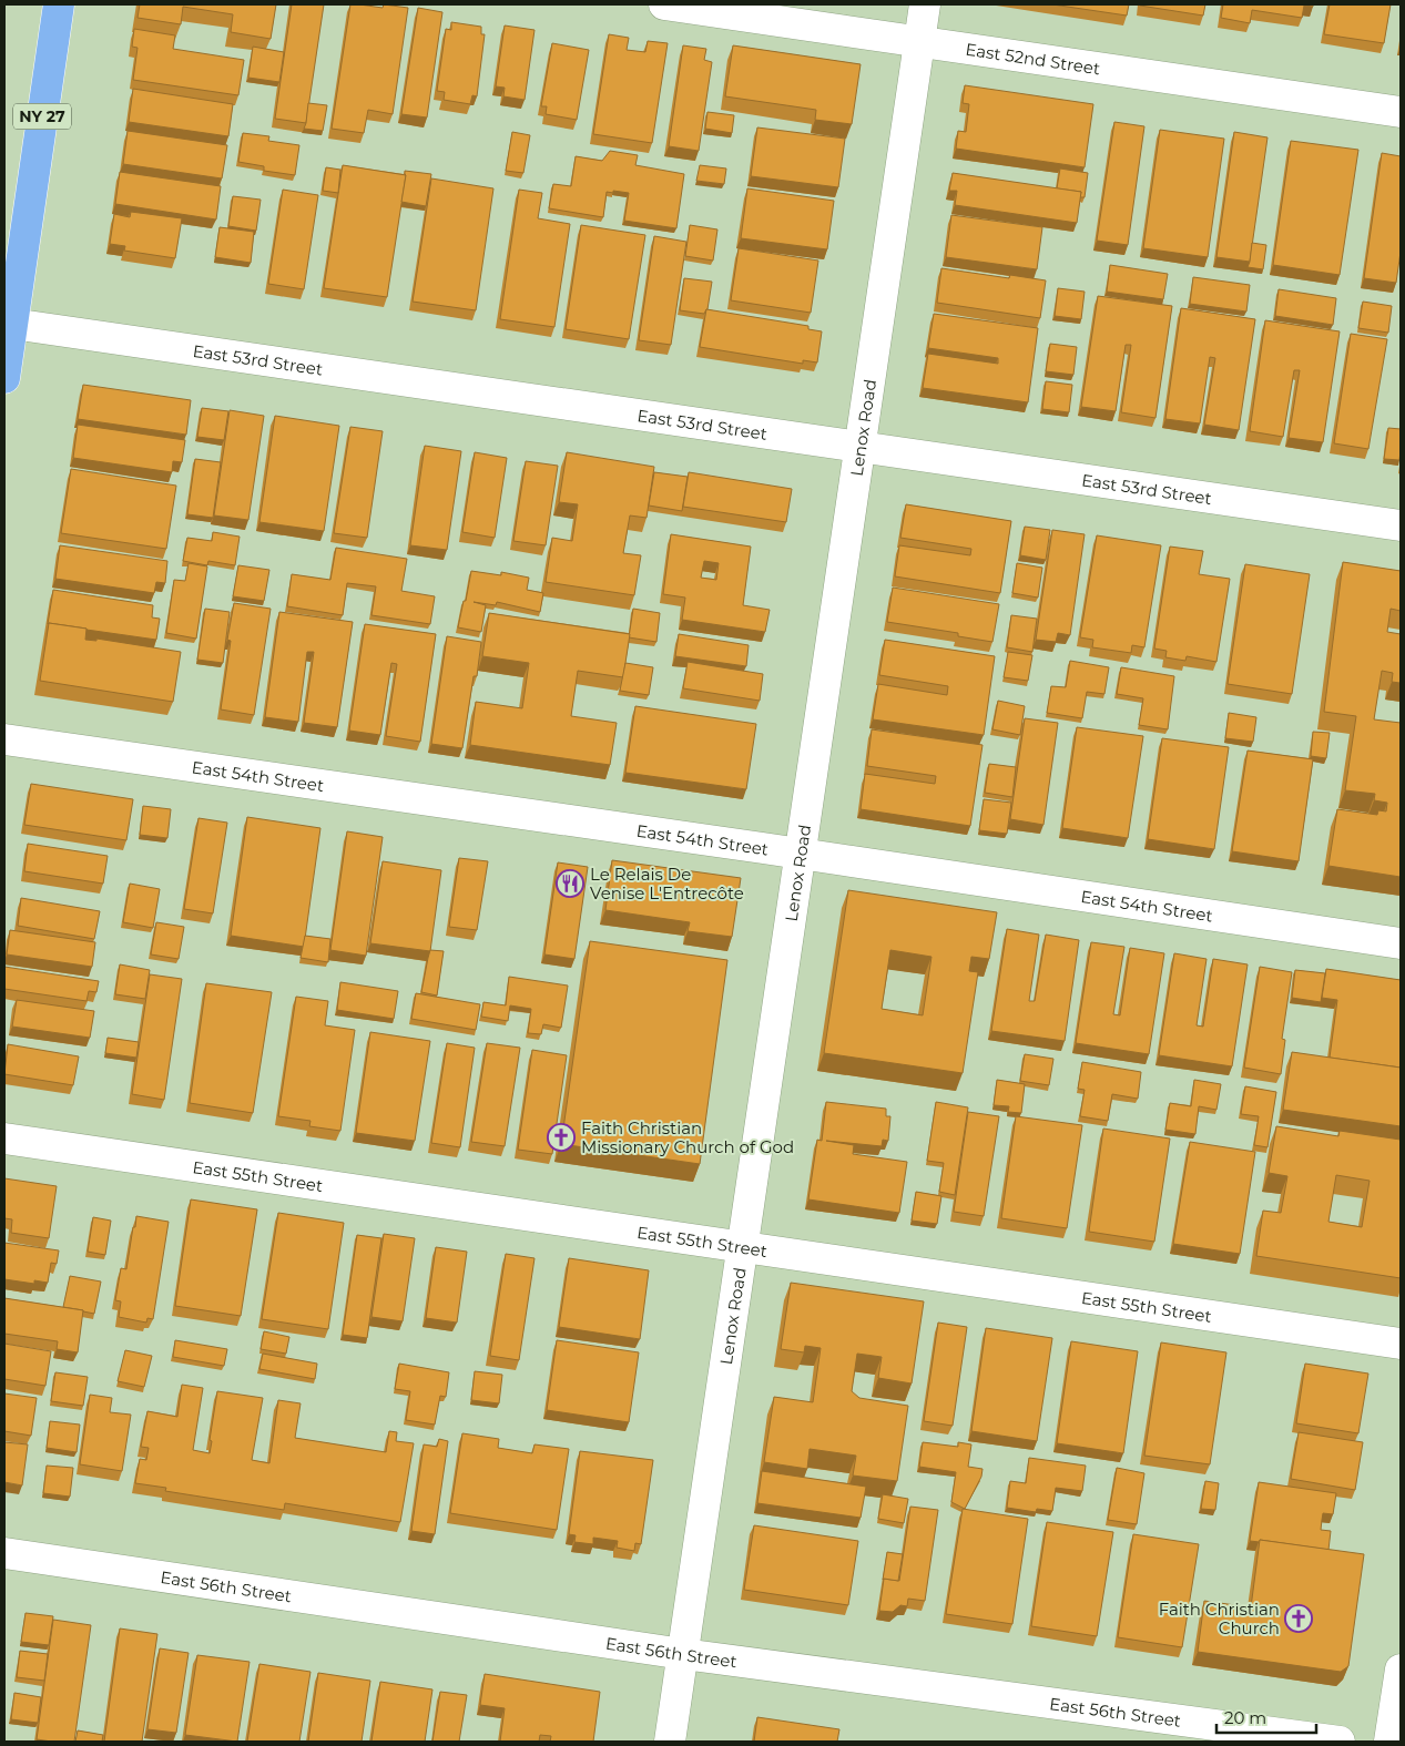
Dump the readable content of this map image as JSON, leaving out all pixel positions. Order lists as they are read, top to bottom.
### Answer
{
  "streets": {
    "highway": ["NY 27"],
    "street": [
      "East 52nd Street",
      "East 53rd Street",
      "Lenox Road",
      "East 54th Street",
      "East 55th Street",
      "East 56th Street"
    ]
  },
  "crossings": [
    ["East 52nd Street", "Lenox Road"],
    ["NY 27", "East 53rd Street"],
    ["East 53rd Street", "Lenox Road"],
    ["Lenox Road", "East 54th Street"],
    ["Lenox Road", "East 55th Street"],
    ["Lenox Road", "East 56th Street"]
  ],
  "places": {
    "restaurant": ["Le Relais De Venise L'Entrecôte"],
    "church": ["Faith Christian Missionary Church of God", "Faith Christian Church"]
  },
  "scale_bar": "20 m"
}
